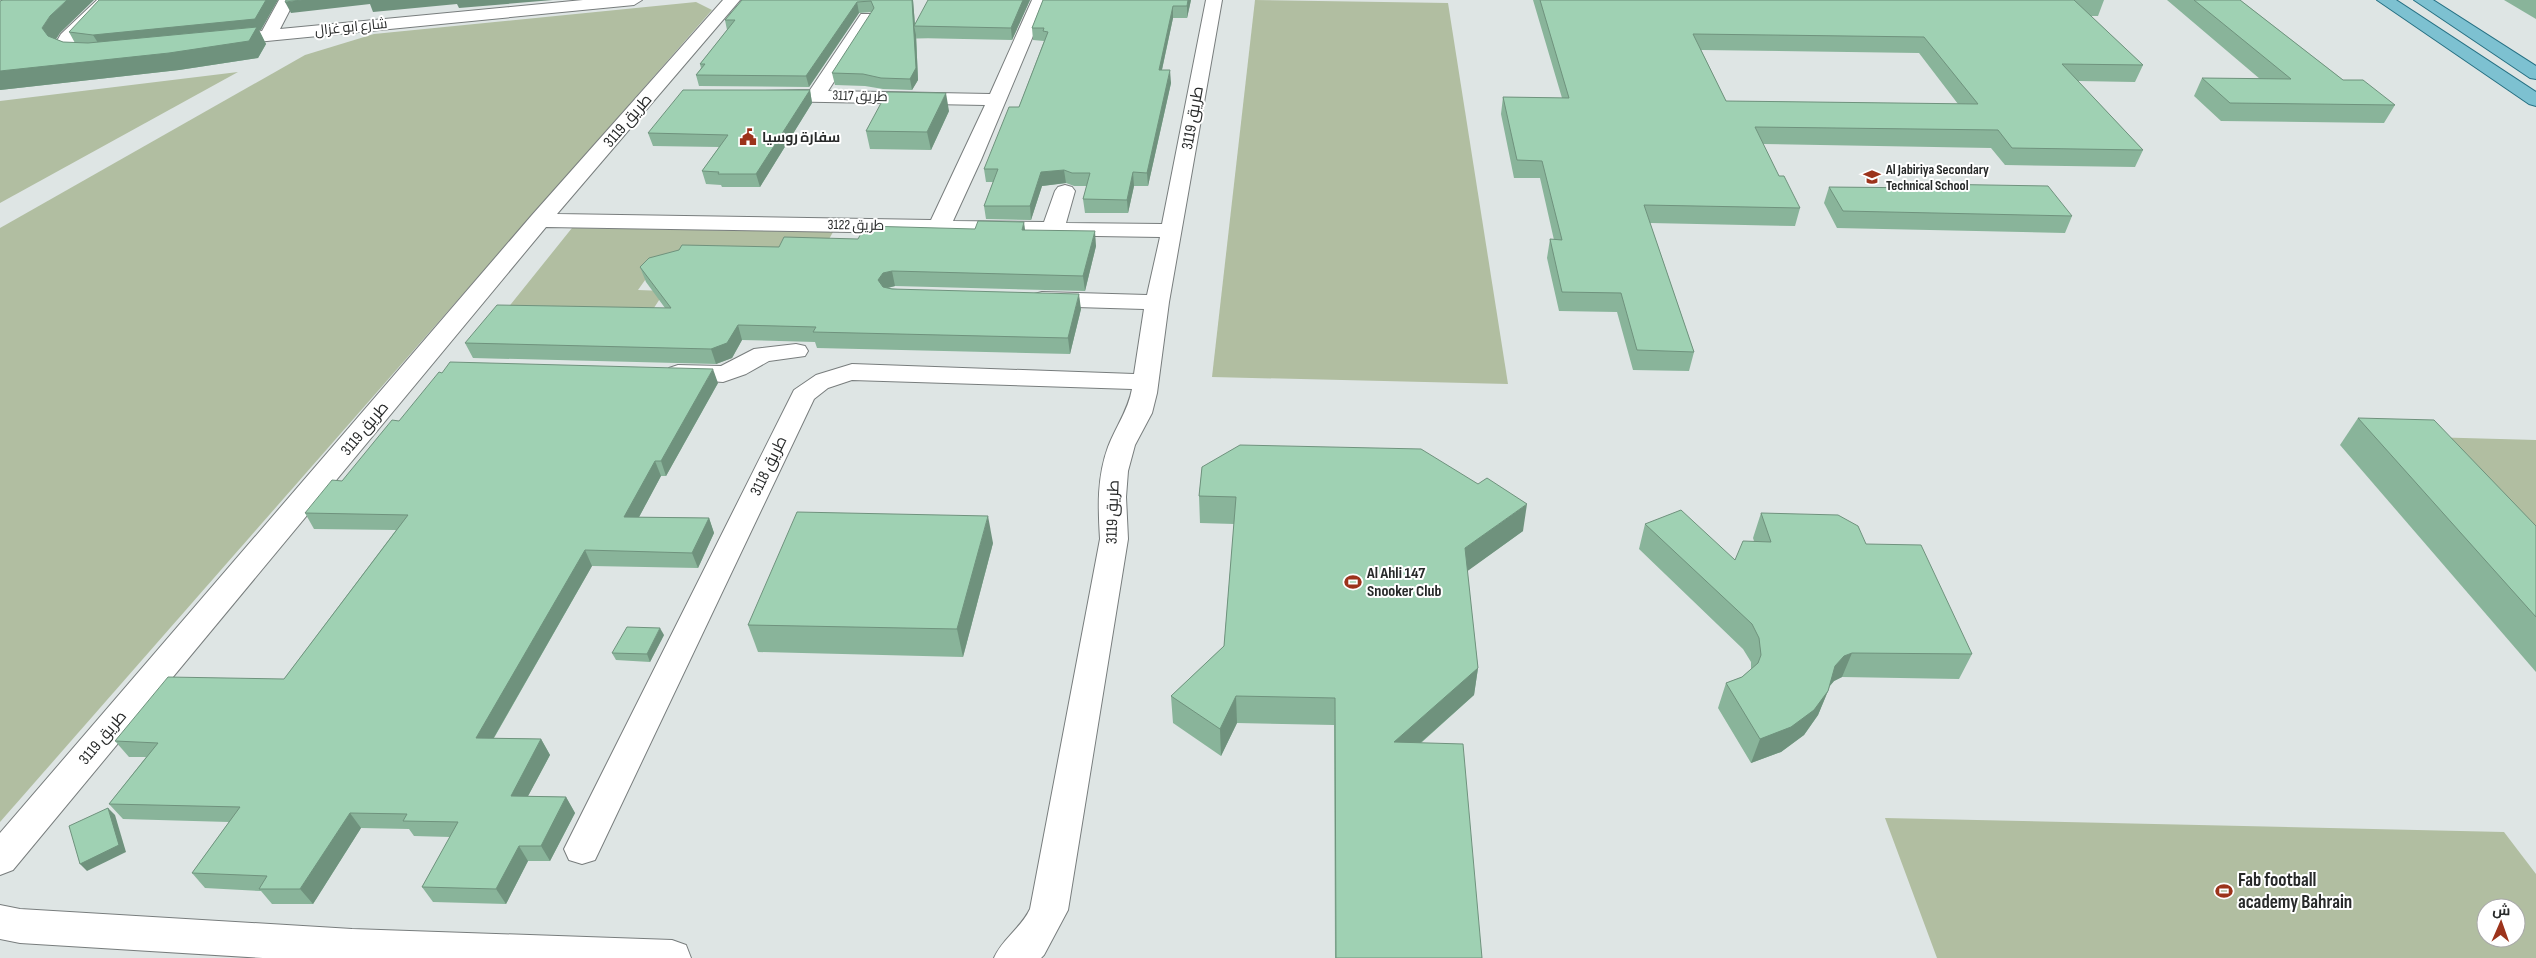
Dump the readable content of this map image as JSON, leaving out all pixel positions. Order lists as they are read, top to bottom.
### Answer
{
  "streets": {
    "street": [
      "شارع ابو غزال",
      "طريق 3117",
      "طريق 3119",
      "طريق 3122",
      "طريق 3118"
    ]
  },
  "crossings": [
    ["طريق 3119", "طريق 3122"],
    ["طريق 3119", "طريق 3118"]
  ],
  "places": {
    "public building": ["سفارة روسيا"],
    "school or university": ["Al Jabiriya Secondary Technical School"],
    "sports": ["Al Ahli 147 Snooker Club", "Fab football academy Bahrain"]
  },
  "north": "top"
}
